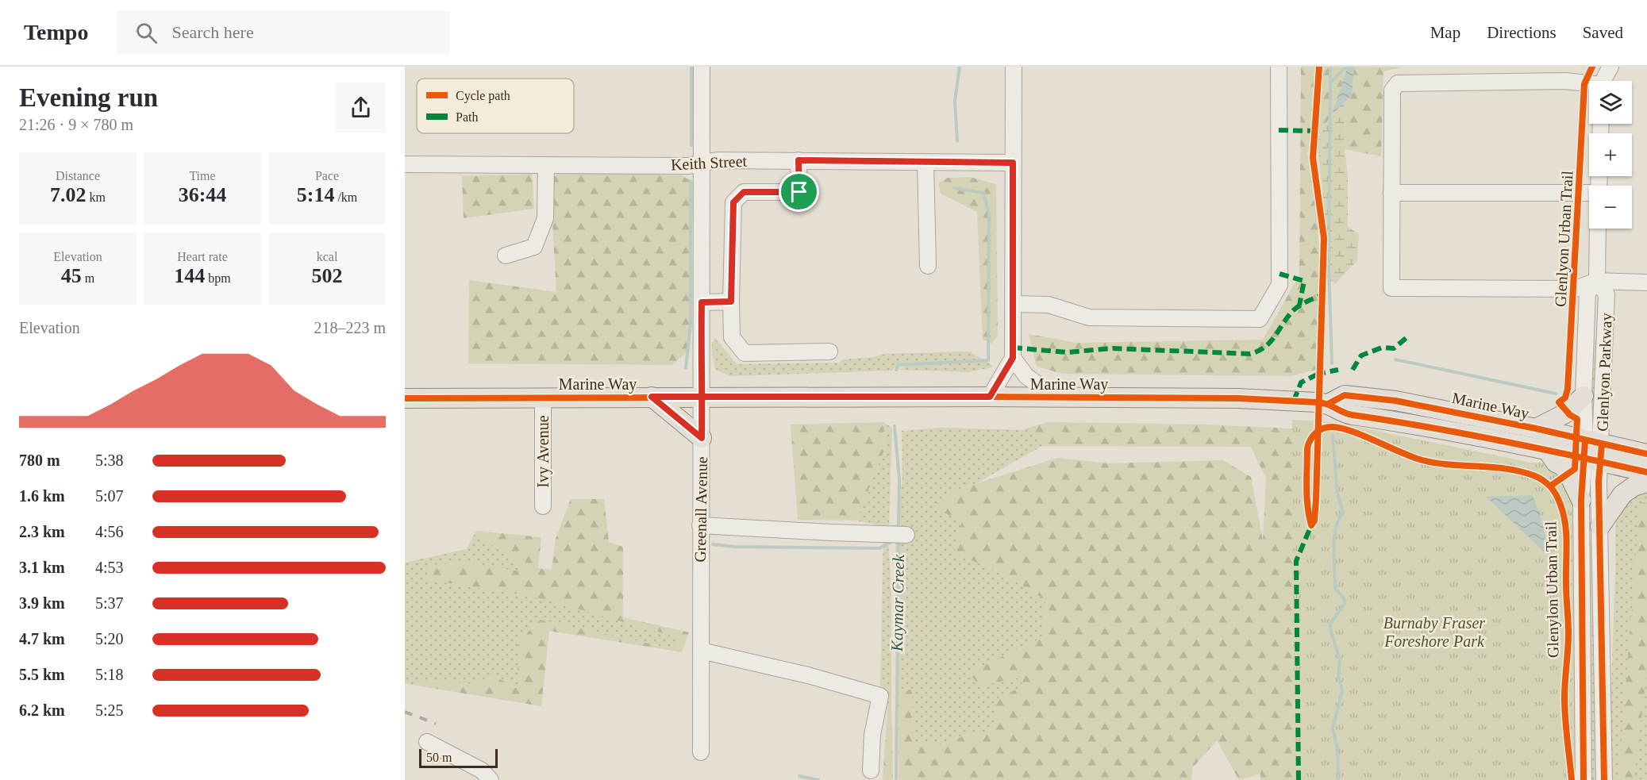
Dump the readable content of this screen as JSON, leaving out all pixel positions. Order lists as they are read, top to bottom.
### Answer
{
  "streets": {
    "main road": ["Marine Way"],
    "street": [
      "Keith Street",
      "Glenlyon Parkway",
      "Ivy Avenue",
      "Greenall Avenue"
    ],
    "cycle path": ["Glenlyon Urban Trail", "Glenylon Urban Trail"]
  },
  "crossings": [
    ["Keith Street", "Greenall Avenue"],
    ["Glenlyon Parkway", "Marine Way"],
    ["Marine Way", "Ivy Avenue"],
    ["Marine Way", "Greenall Avenue"]
  ],
  "water": ["Kaymar Creek"],
  "parks": ["Burnaby Fraser Foreshore Park"],
  "legend": ["Cycle path", "Path"],
  "scale_bar": "50 m",
  "page": {
    "header": "Tempo",
    "search": "Search here",
    "nav": ["Map", "Directions", "Saved"],
    "heading": ["Evening run", "21:26 · 9 × 780 m"],
    "map_buttons": ["+", "−"],
    "stats": [
      ["Distance", "7.02 km"],
      ["Time", "36:44"],
      ["Pace", "5:14 /km"],
      ["Elevation", "45 m"],
      ["Heart rate", "144 bpm"],
      ["kcal", "502"]
    ],
    "chart": ["Elevation", "218–223 m"],
    "list": [
      {
        "name": "780 m",
        "note": "5:38"
      },
      {
        "name": "1.6 km",
        "note": "5:07"
      },
      {
        "name": "2.3 km",
        "note": "4:56"
      },
      {
        "name": "3.1 km",
        "note": "4:53"
      },
      {
        "name": "3.9 km",
        "note": "5:37"
      },
      {
        "name": "4.7 km",
        "note": "5:20"
      },
      {
        "name": "5.5 km",
        "note": "5:18"
      },
      {
        "name": "6.2 km",
        "note": "5:25"
      }
    ],
    "scale": "50 m"
  }
}
